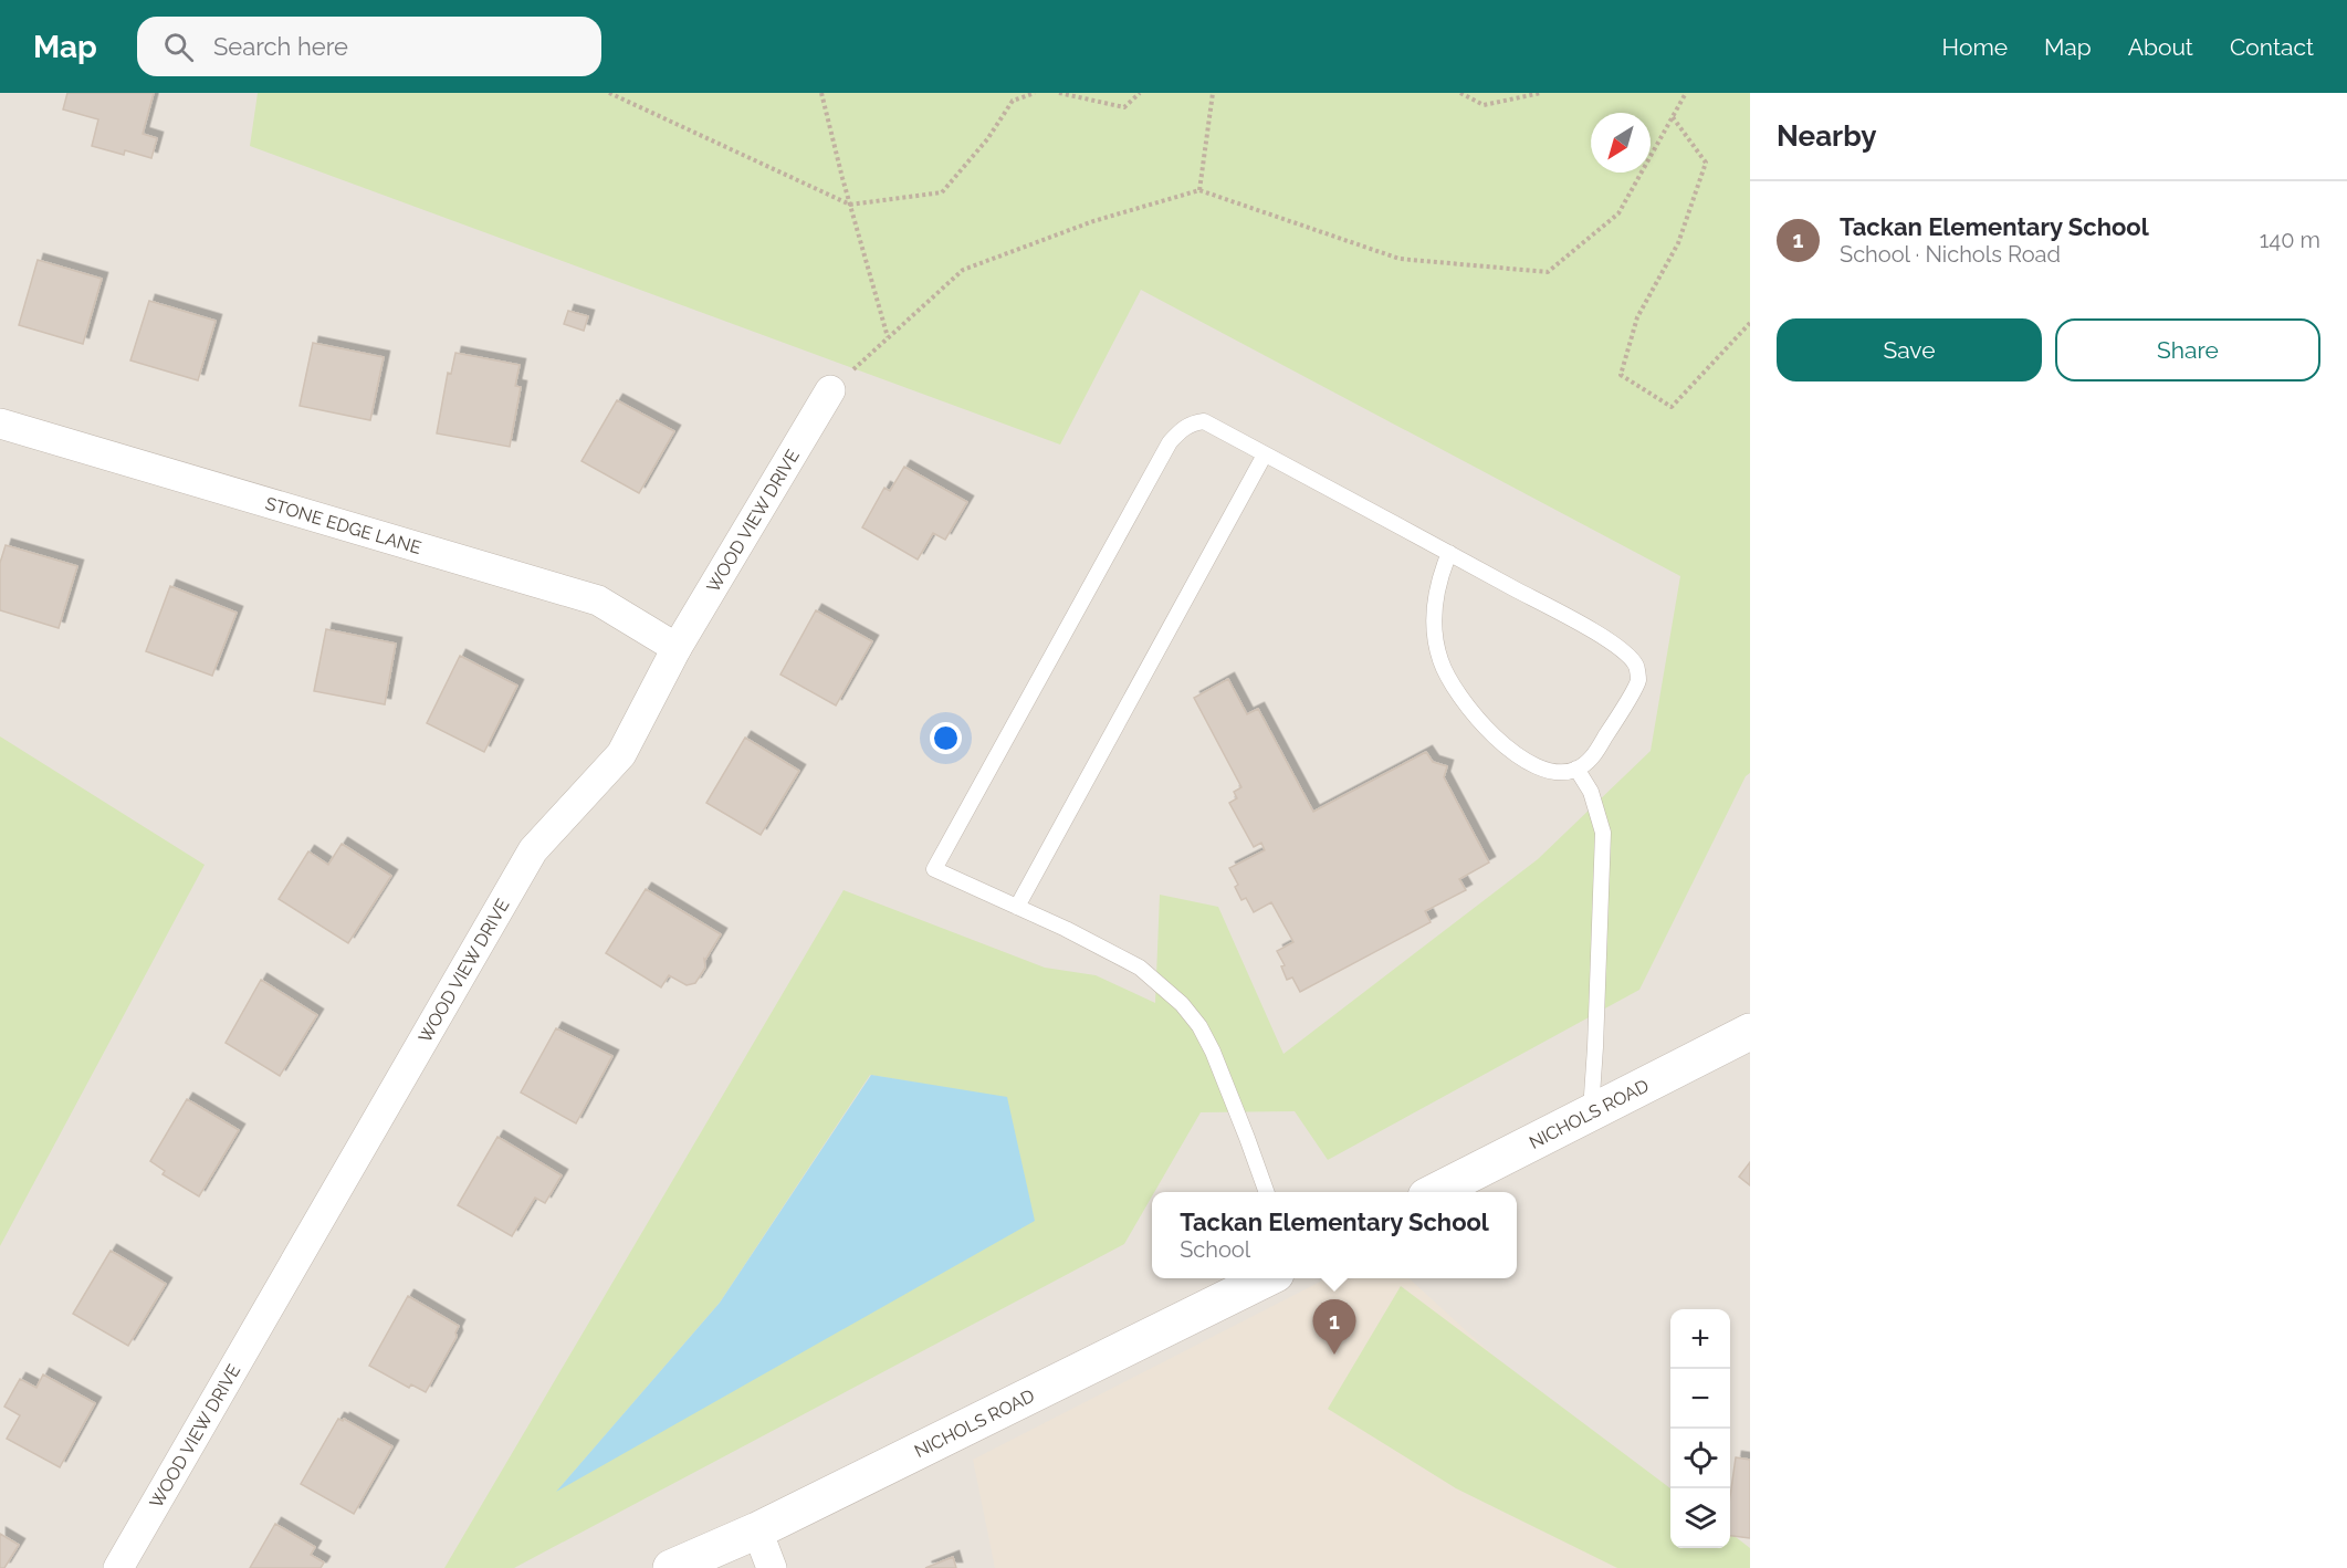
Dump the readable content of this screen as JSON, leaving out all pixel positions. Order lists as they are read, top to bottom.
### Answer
{
  "streets": {
    "street": ["WOOD VIEW DRIVE", "STONE EDGE LANE", "NICHOLS ROAD"]
  },
  "crossings": [
    ["WOOD VIEW DRIVE", "STONE EDGE LANE"]
  ],
  "north": "bottom left",
  "page": {
    "header": "Map",
    "search": "Search here",
    "nav": [
      "Home",
      "Map",
      "About",
      "Contact"
    ],
    "heading": "Nearby",
    "list": [
      {
        "mark": "1",
        "name": "Tackan Elementary School",
        "note": "School · Nichols Road",
        "value": "140 m"
      }
    ],
    "buttons": ["Save", "Share"],
    "popup": ["Tackan Elementary School", "School"],
    "pins": "1",
    "map_buttons": ["+", "−"]
  }
}
